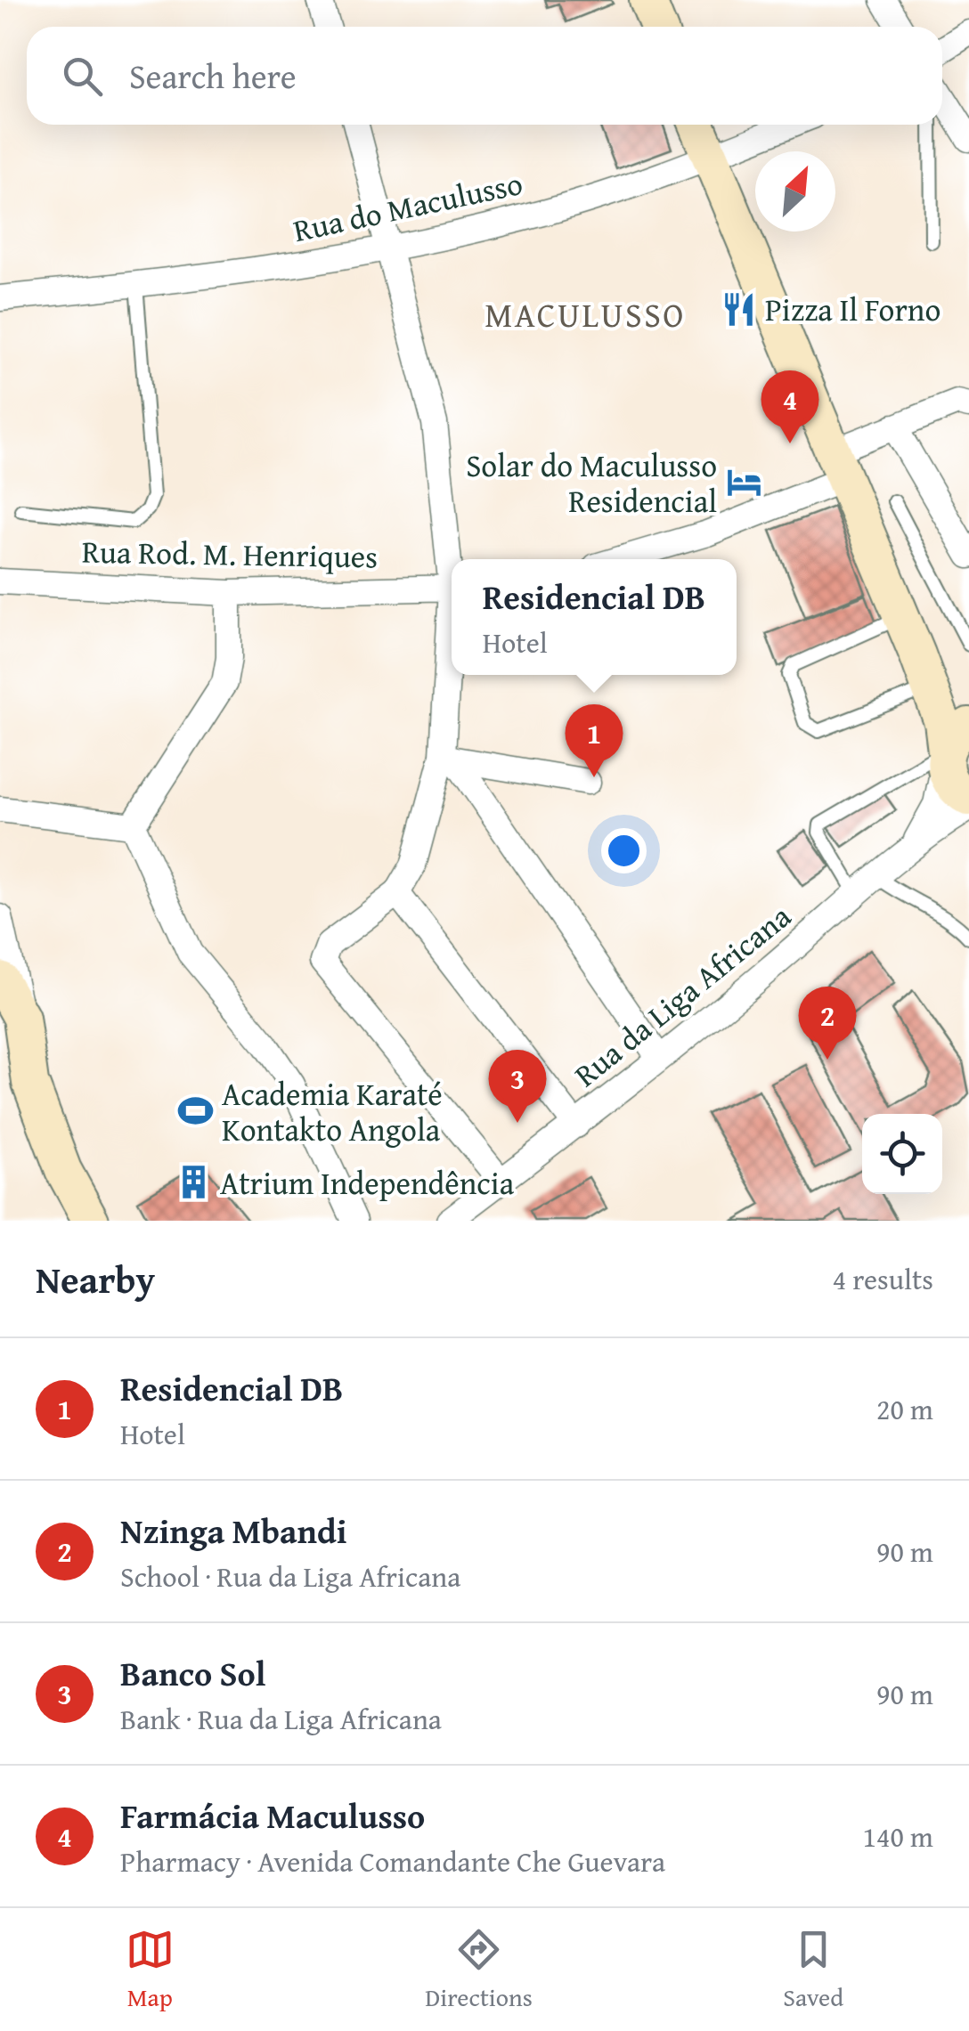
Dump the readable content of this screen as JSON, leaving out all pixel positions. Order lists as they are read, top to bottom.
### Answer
{
  "streets": {
    "street": ["Rua do Maculusso", "Rua Rod. M. Henriques", "Rua da Liga Africana"]
  },
  "districts": ["MACULUSSO"],
  "places": {
    "restaurant": ["Pizza Il Forno"],
    "hotel": ["Solar do Maculusso Residencial"],
    "sports": ["Academia Karaté Kontakto Angola"],
    "building": ["Atrium Independência"]
  },
  "north": "top right",
  "page": {
    "search": "Search here",
    "pins": [
      "4",
      "1",
      "2",
      "3"
    ],
    "popup": ["Residencial DB", "Hotel"],
    "heading": ["Nearby", "4 results"],
    "list": [
      {
        "mark": "1",
        "name": "Residencial DB",
        "note": "Hotel",
        "value": "20 m"
      },
      {
        "mark": "2",
        "name": "Nzinga Mbandi",
        "note": "School · Rua da Liga Africana",
        "value": "90 m"
      },
      {
        "mark": "3",
        "name": "Banco Sol",
        "note": "Bank · Rua da Liga Africana",
        "value": "90 m"
      },
      {
        "mark": "4",
        "name": "Farmácia Maculusso",
        "note": "Pharmacy · Avenida Comandante Che Guevara",
        "value": "140 m"
      }
    ],
    "nav": ["Map", "Directions", "Saved"]
  }
}
